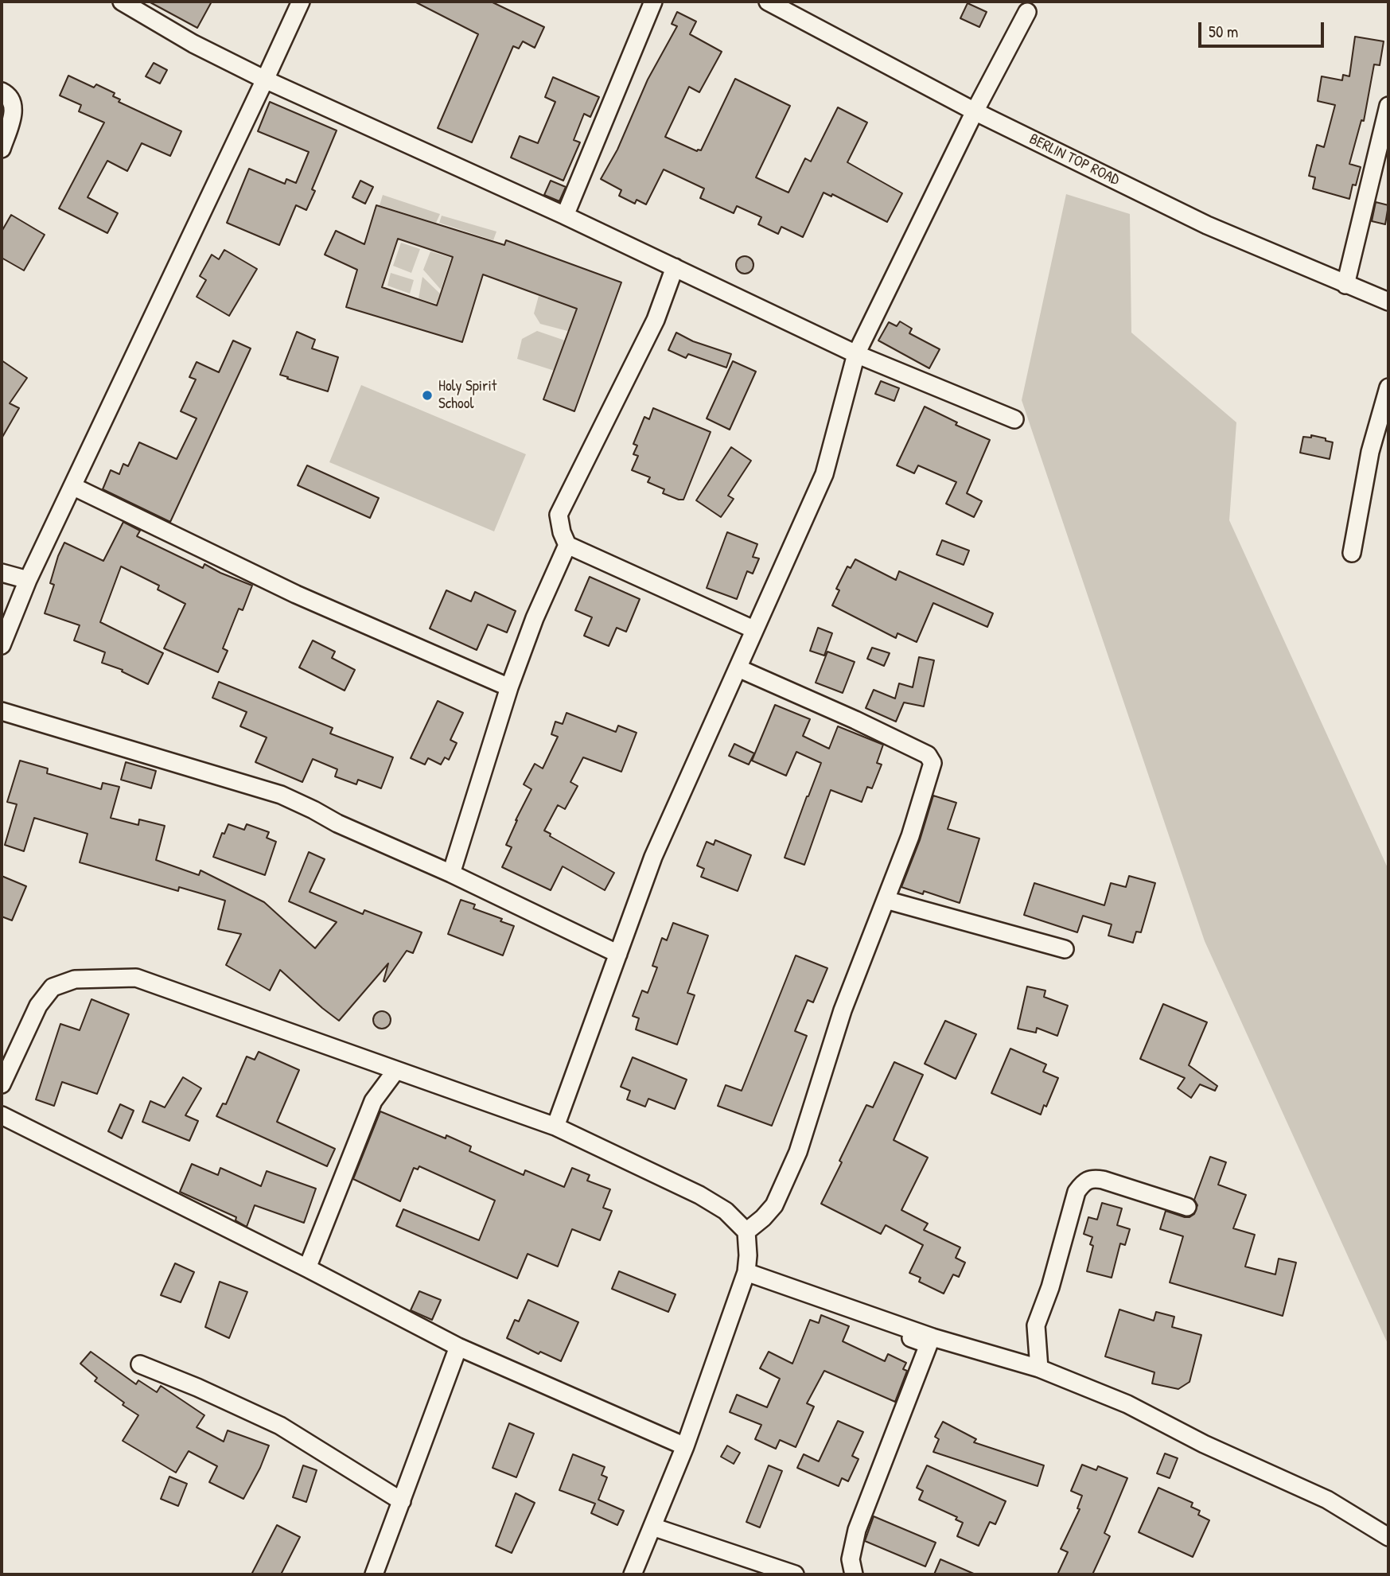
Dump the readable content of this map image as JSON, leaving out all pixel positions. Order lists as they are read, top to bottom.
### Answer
{
  "streets": {
    "street": ["BERLIN TOP ROAD"]
  },
  "places": ["Holy Spirit School"],
  "scale_bar": "50 m"
}
